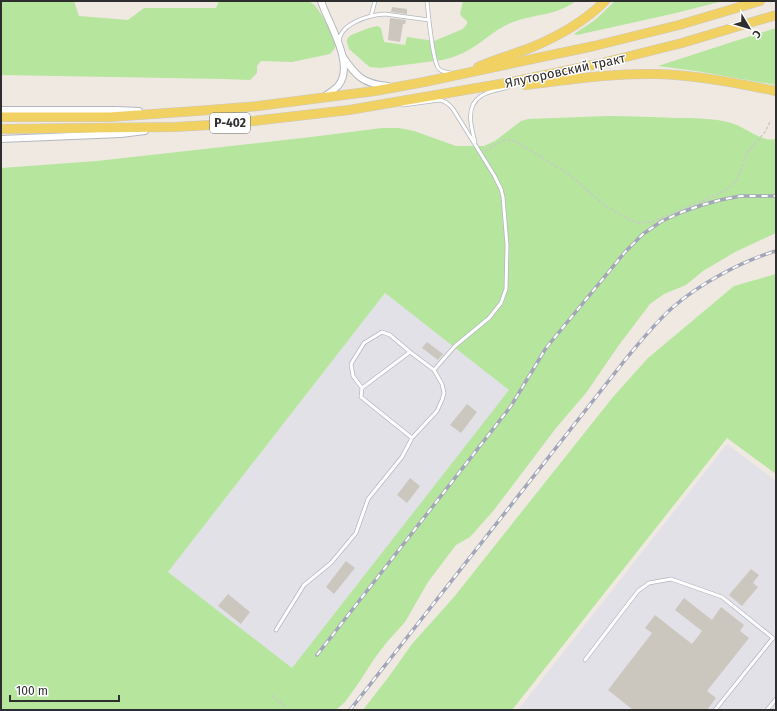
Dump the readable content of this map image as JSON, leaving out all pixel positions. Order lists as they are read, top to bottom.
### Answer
{
  "streets": {
    "main road": ["Ялуторовский тракт", "Р-402"]
  },
  "crossings": [
    ["Ялуторовский тракт", "Р-402"]
  ],
  "scale_bar": "100 m",
  "north": "bottom right"
}
